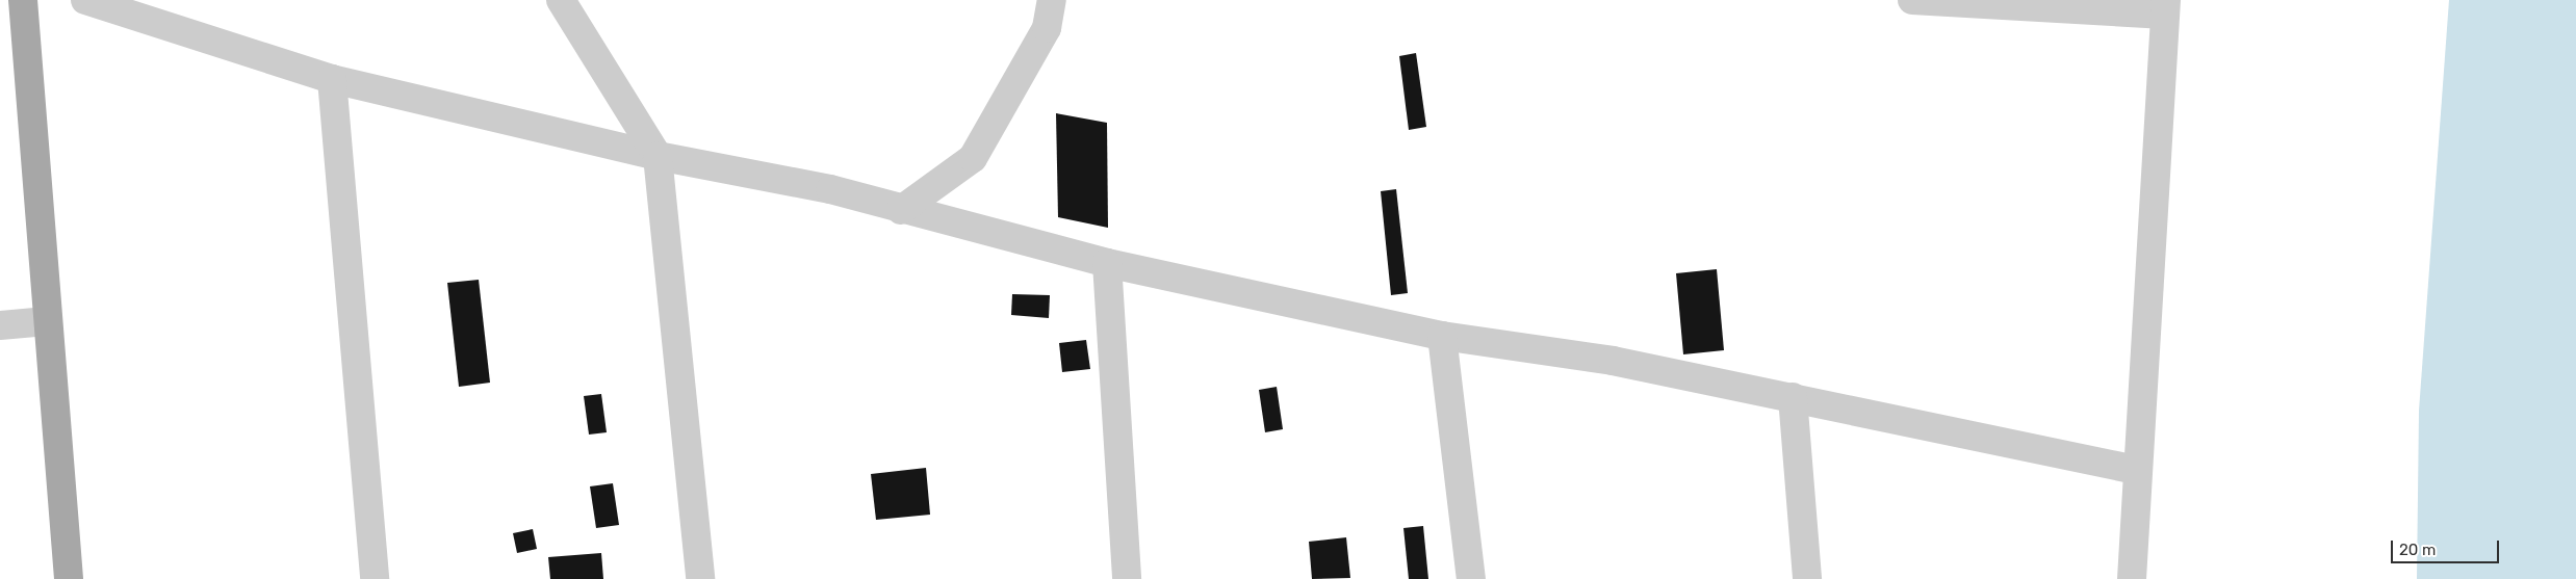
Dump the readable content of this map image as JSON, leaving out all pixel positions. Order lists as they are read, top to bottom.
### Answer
{
  "scale_bar": "20 m"
}
